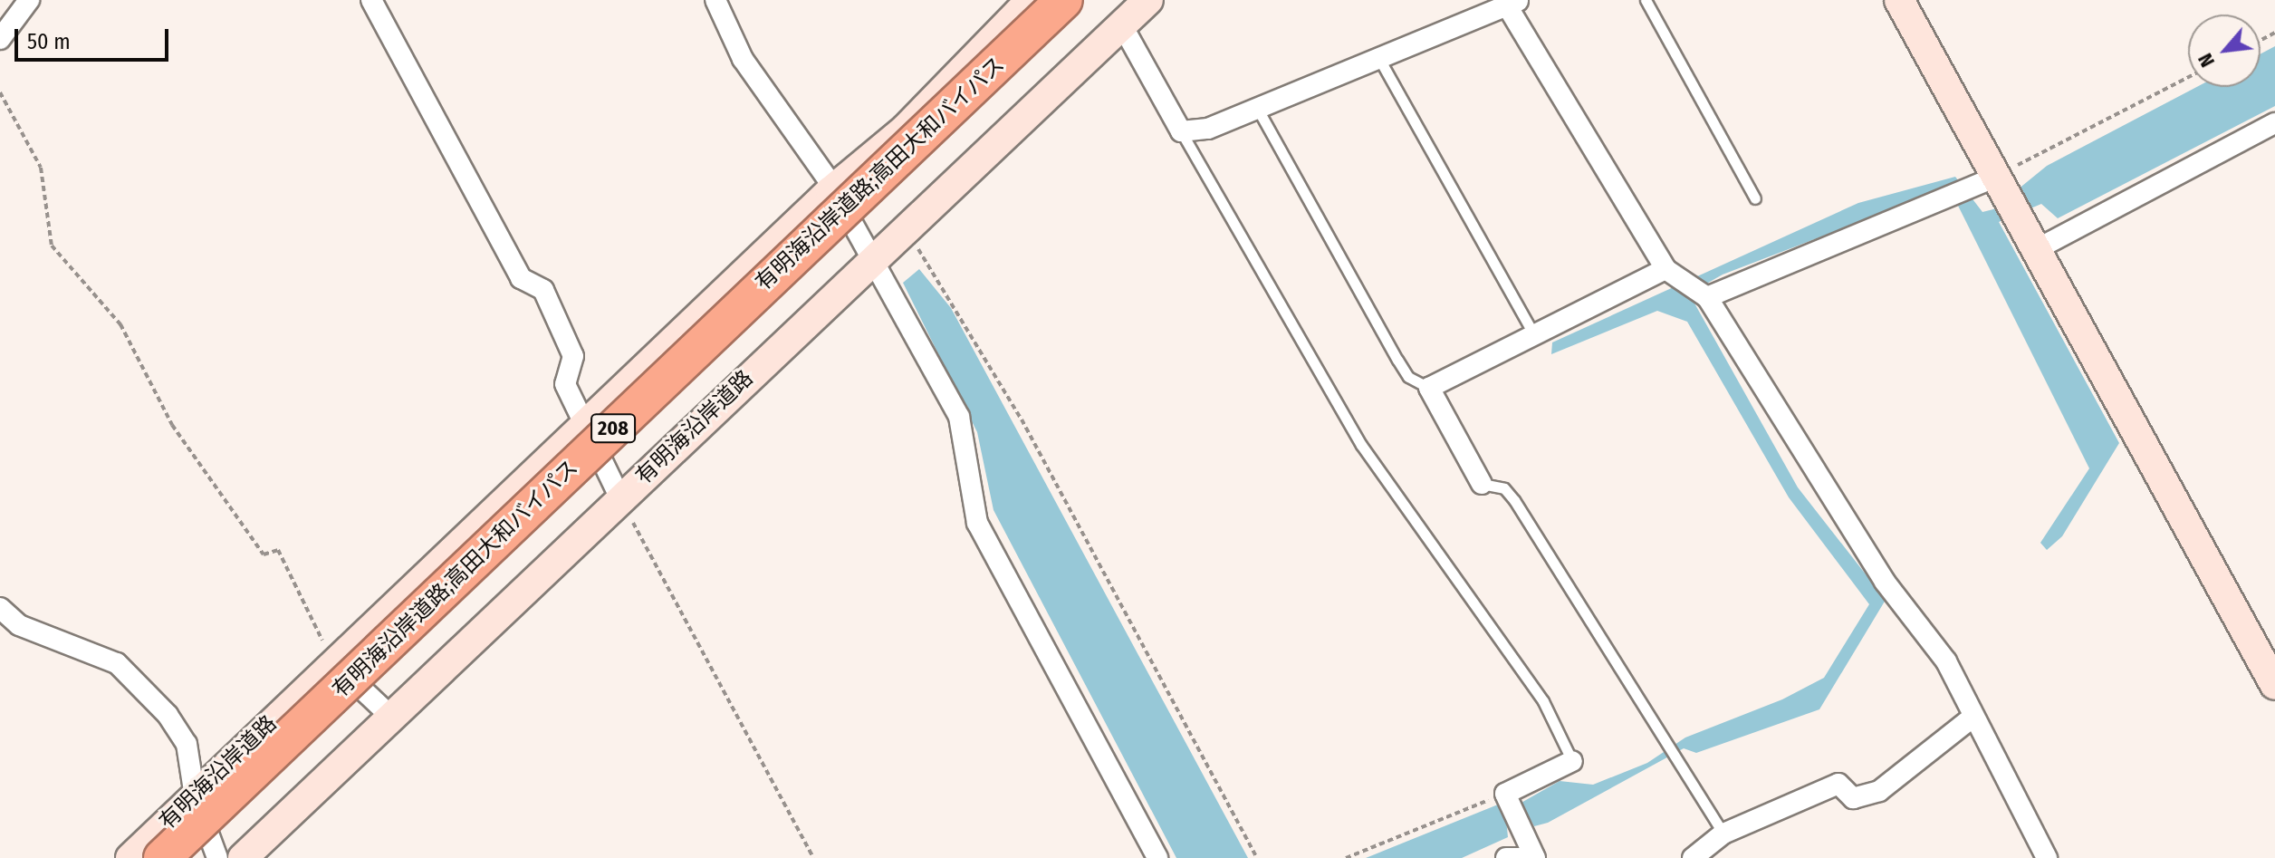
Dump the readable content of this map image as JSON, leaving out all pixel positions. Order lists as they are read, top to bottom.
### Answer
{
  "streets": {
    "highway": ["有明海沿岸道路;高田大和バイパス", "208"],
    "main road": ["有明海沿岸道路"]
  },
  "scale_bar": "50 m",
  "north": "bottom left"
}
